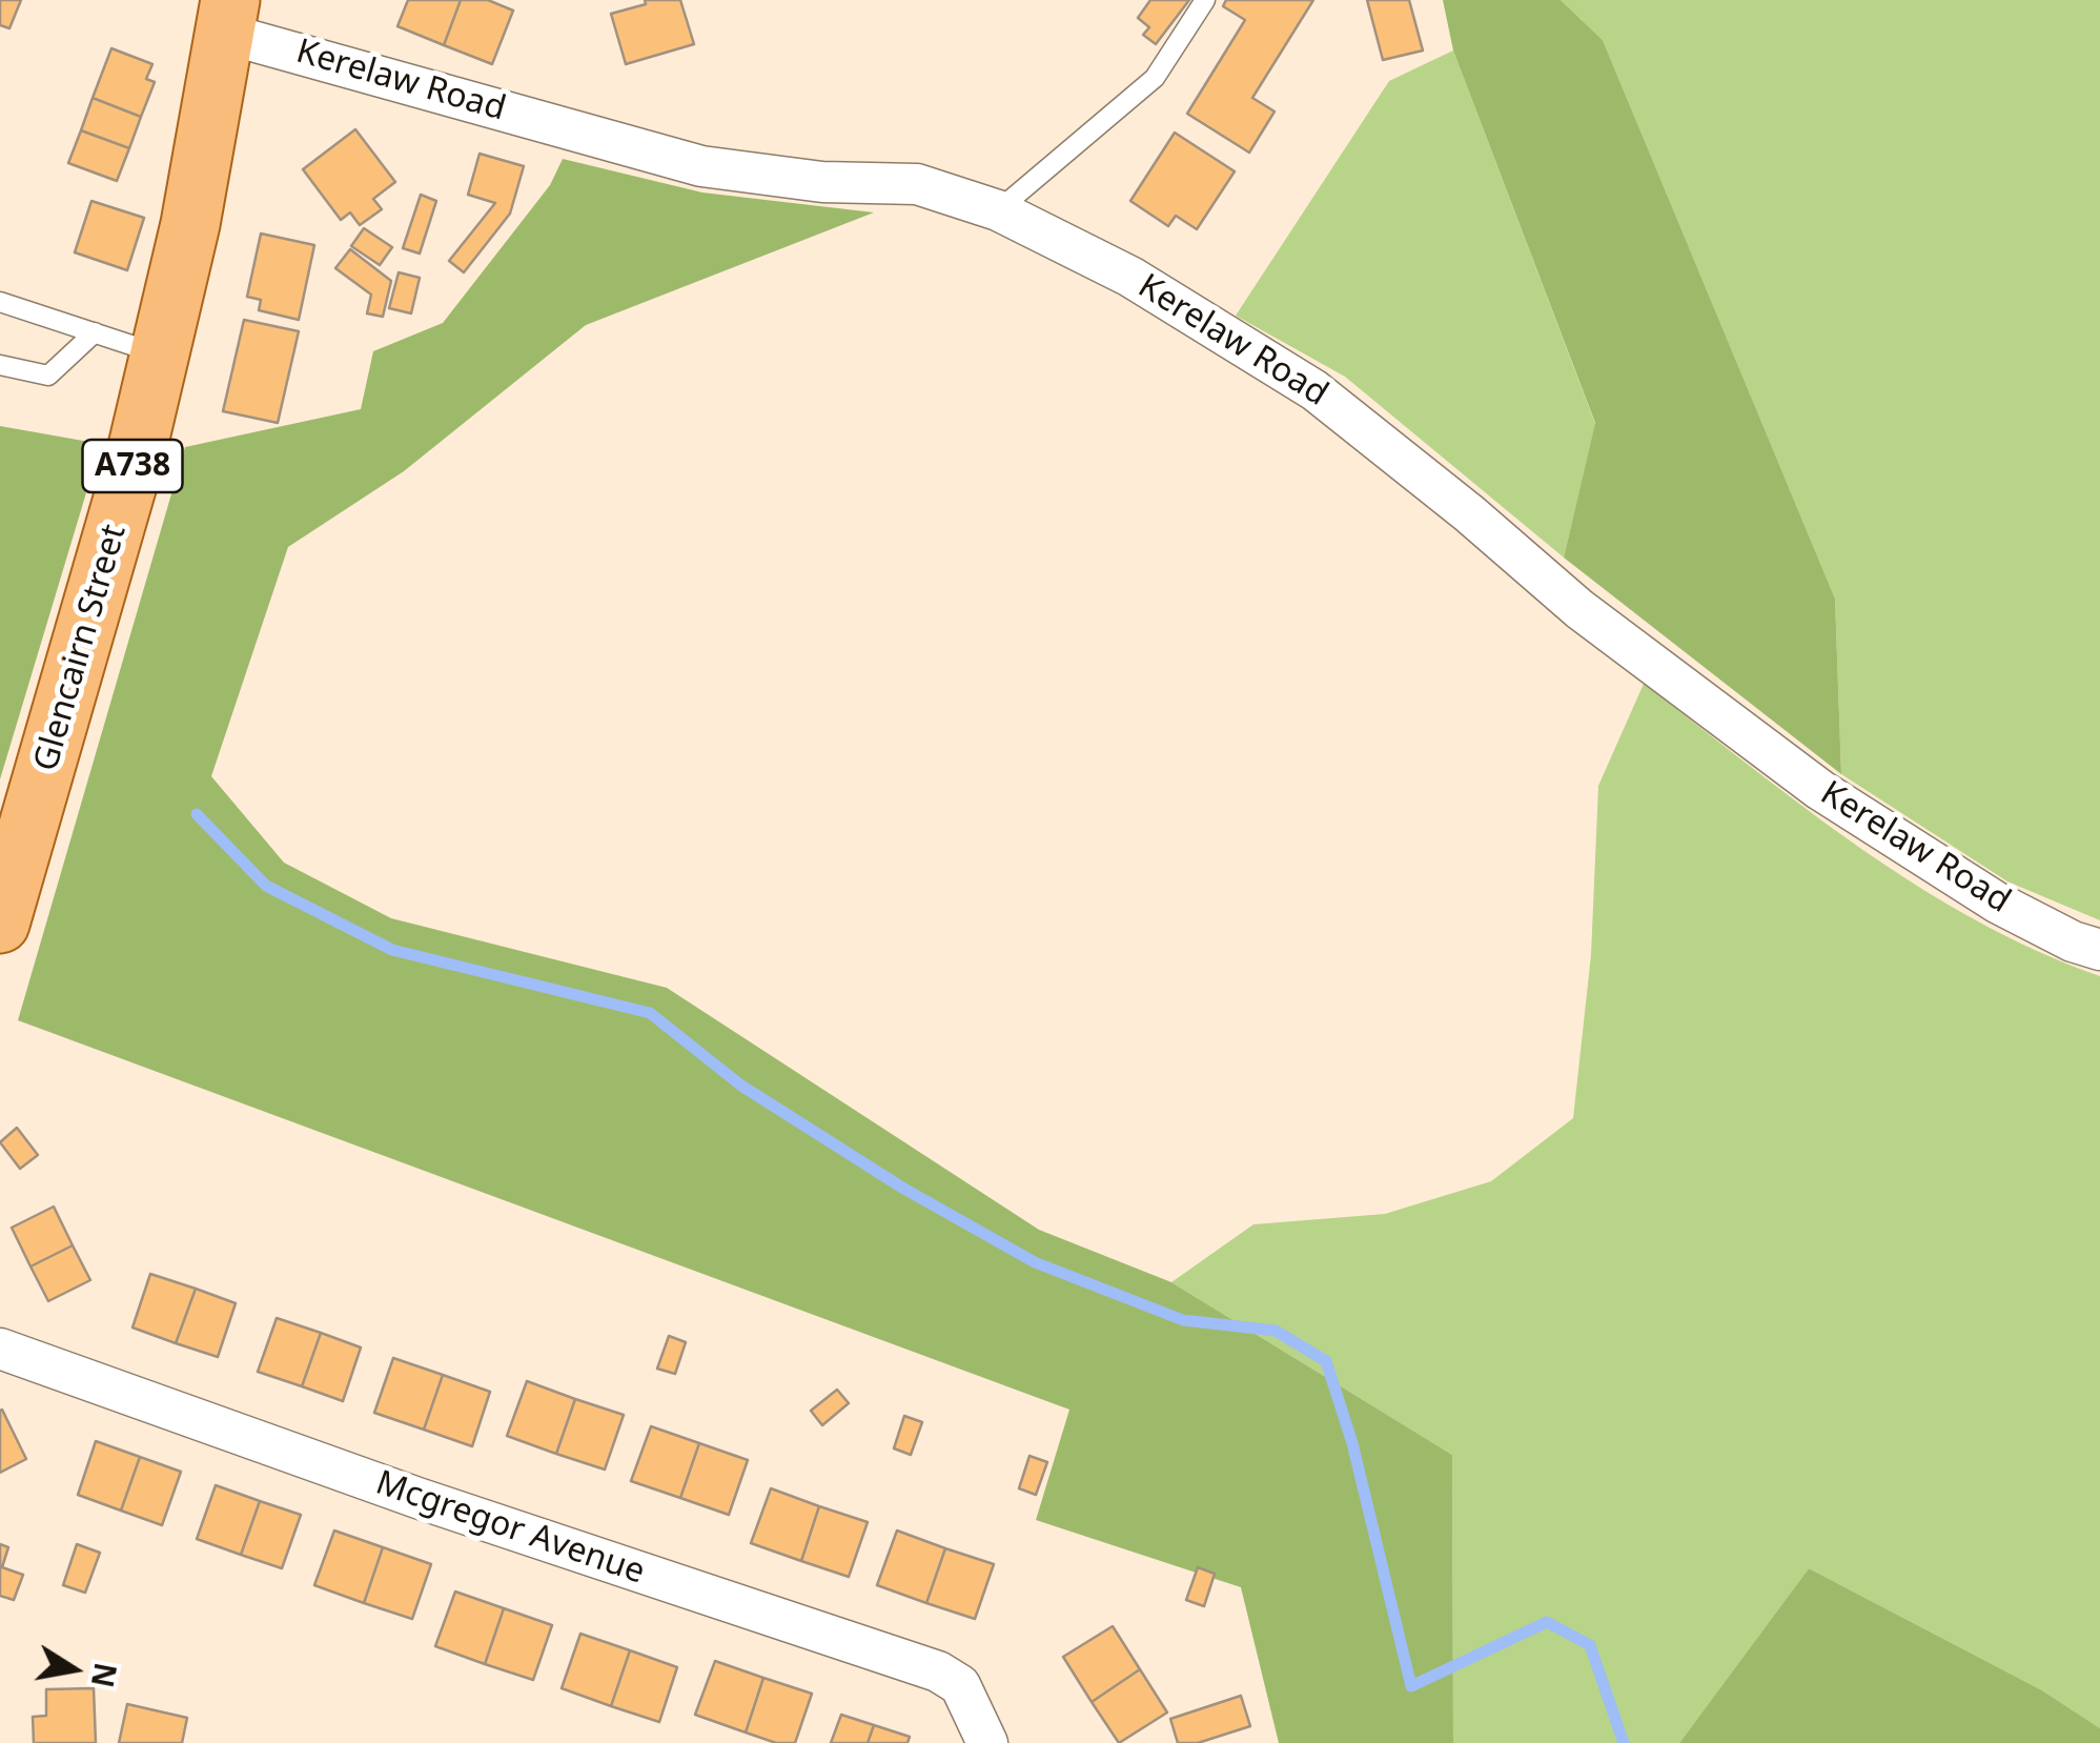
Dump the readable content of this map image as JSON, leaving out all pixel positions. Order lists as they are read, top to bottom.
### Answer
{
  "streets": {
    "main road": ["A738", "Glencairn Street"],
    "street": ["Kerelaw Road", "Mcgregor Avenue"]
  },
  "crossings": [
    ["Kerelaw Road", "Glencairn Street"]
  ],
  "north": "right"
}
